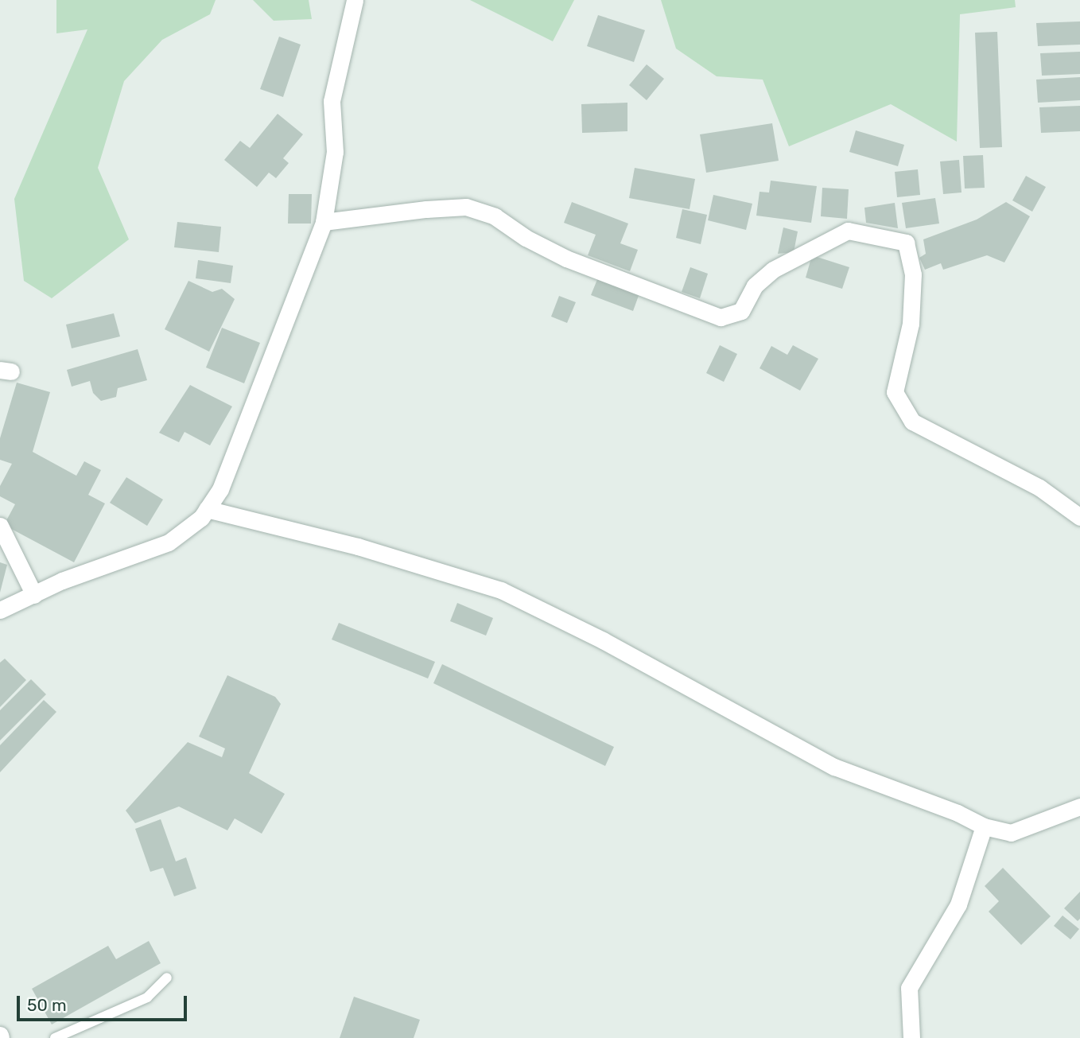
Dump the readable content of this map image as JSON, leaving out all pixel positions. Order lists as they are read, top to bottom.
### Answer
{
  "scale_bar": "50 m"
}
